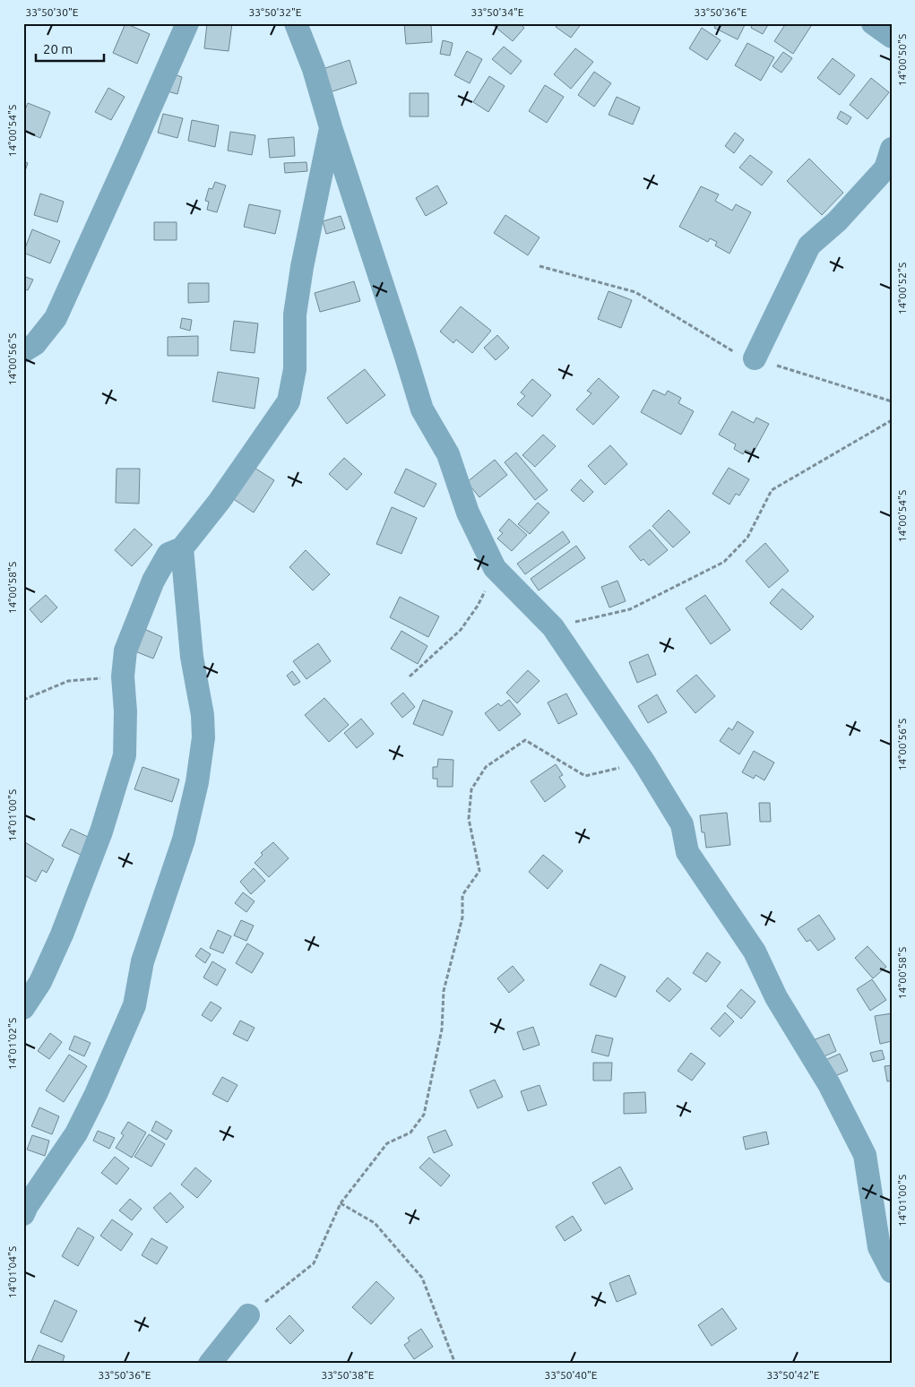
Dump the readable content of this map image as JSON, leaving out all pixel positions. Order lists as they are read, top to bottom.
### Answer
{
  "scale_bar": "20 m",
  "coordinates": [
    "33°50'30\"E",
    "33°50'32\"E",
    "33°50'34\"E",
    "33°50'36\"E",
    "14°00'50\"S",
    "14°00'54\"S",
    "14°00'52\"S",
    "14°00'56\"S",
    "14°00'58\"S",
    "14°01'00\"S",
    "14°01'02\"S",
    "14°01'04\"S",
    "33°50'38\"E",
    "33°50'40\"E",
    "33°50'42\"E"
  ]
}
